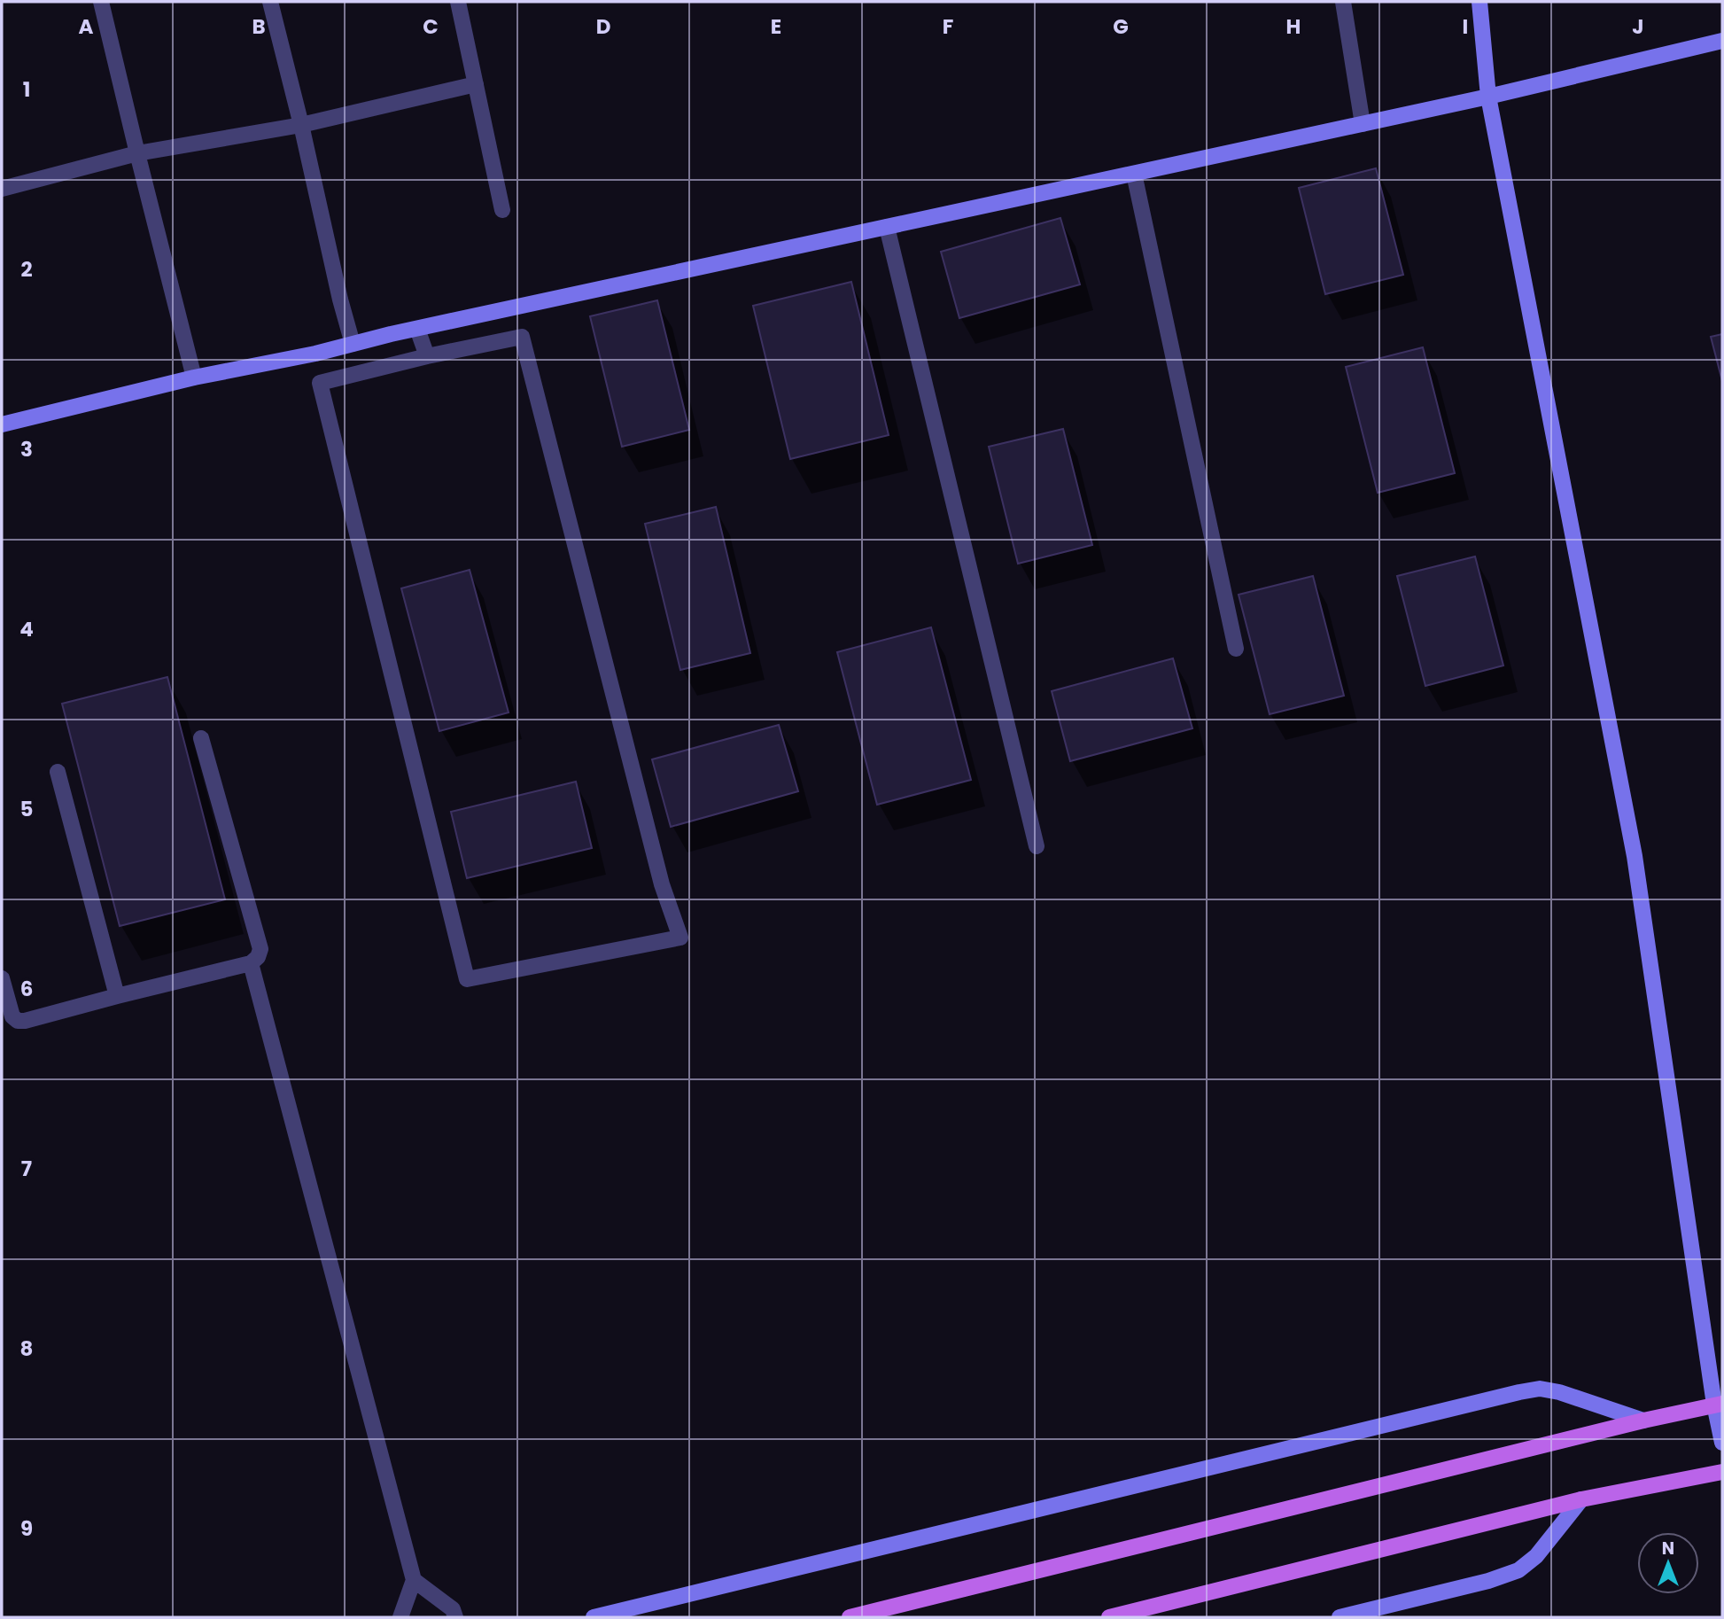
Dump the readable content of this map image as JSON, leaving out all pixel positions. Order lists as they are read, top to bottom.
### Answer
{
  "north": "top",
  "grid": {
    "columns": [
      "A",
      "B",
      "C",
      "D",
      "E",
      "F",
      "G",
      "H",
      "I",
      "J"
    ],
    "rows": [
      "1",
      "2",
      "3",
      "4",
      "5",
      "6",
      "7",
      "8",
      "9"
    ]
  }
}
